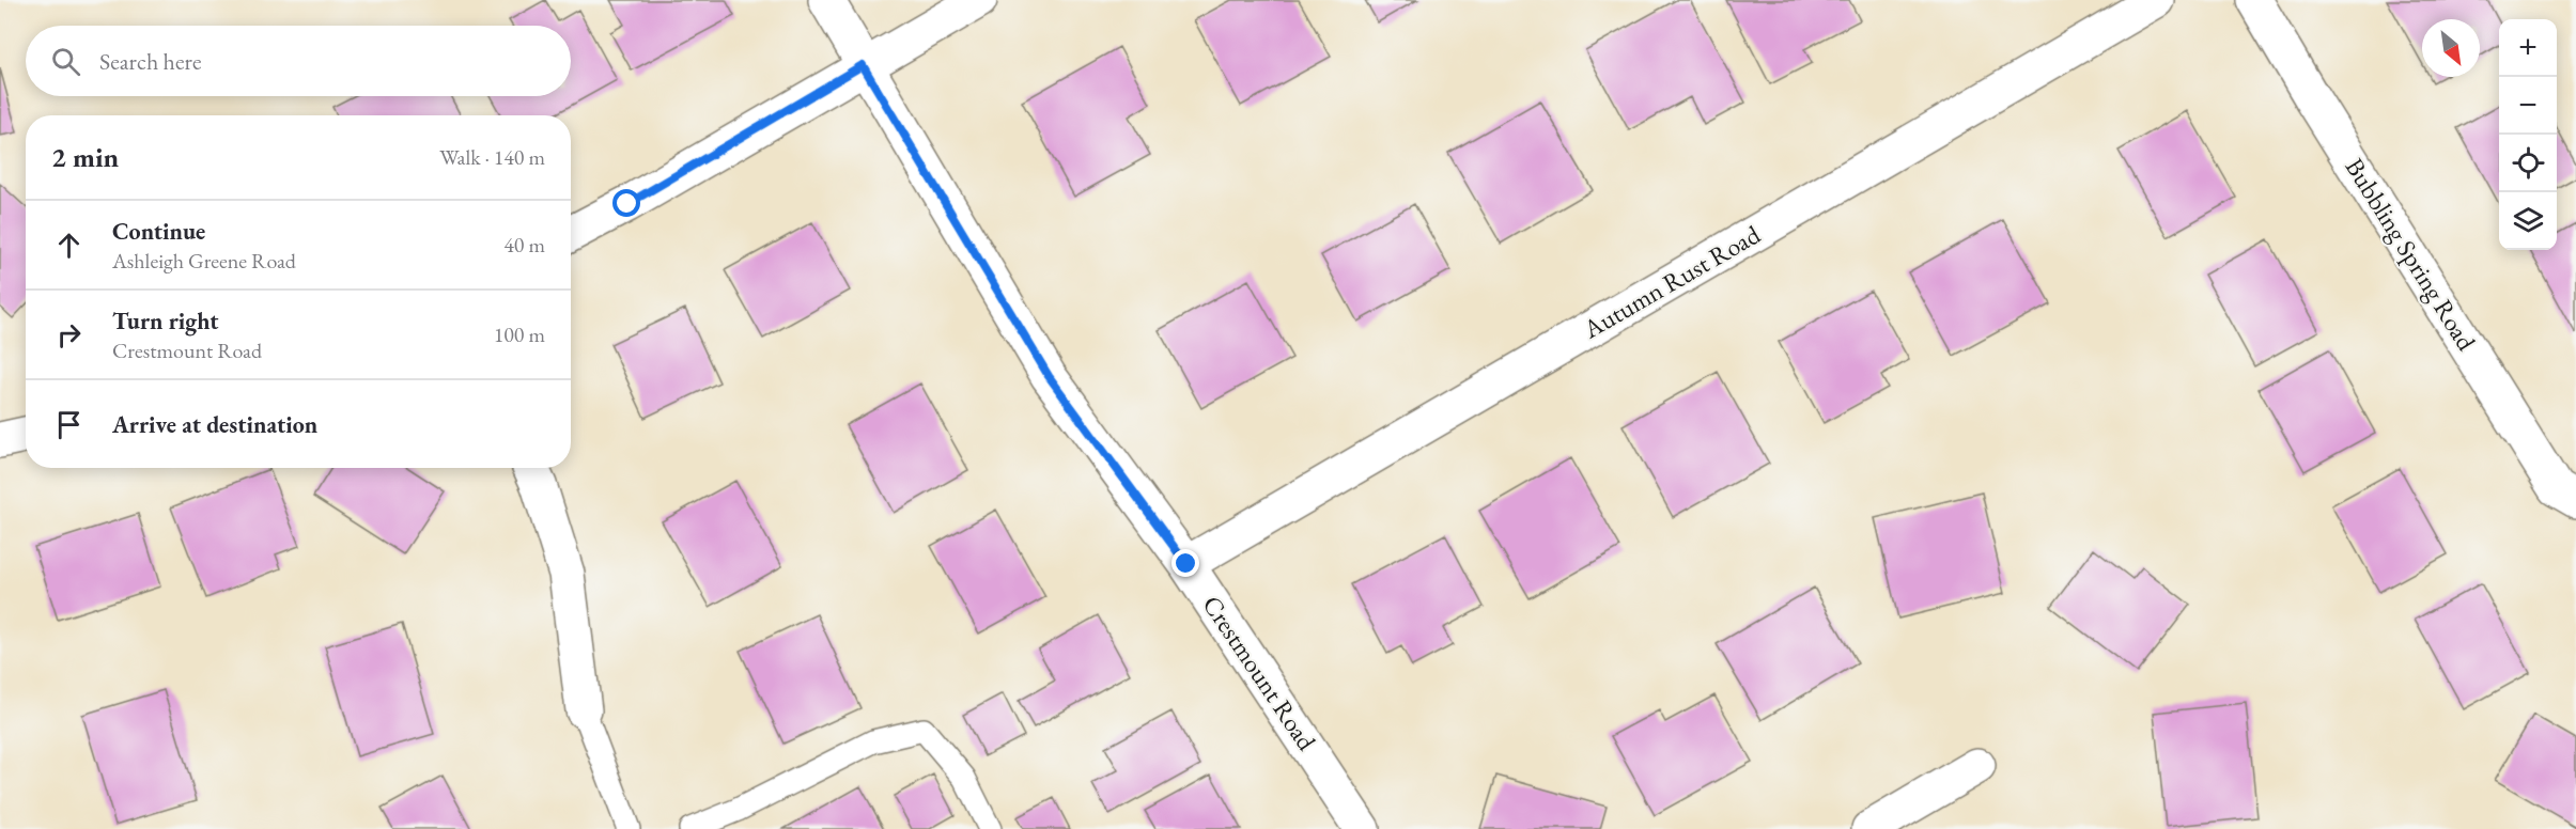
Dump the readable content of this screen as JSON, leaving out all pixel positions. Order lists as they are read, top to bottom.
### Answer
{
  "streets": {
    "street": ["Bubbling Spring Road", "Autumn Rust Road", "Crestmount Road"]
  },
  "crossings": [
    ["Autumn Rust Road", "Crestmount Road"]
  ],
  "north": "bottom right",
  "page": {
    "map_buttons": ["+", "−"],
    "search": "Search here",
    "heading": ["2 min", "Walk · 140 m"],
    "list": [
      ["Continue", "Ashleigh Greene Road", "40 m"],
      ["Turn right", "Crestmount Road", "100 m"],
      "Arrive at destination"
    ]
  }
}
